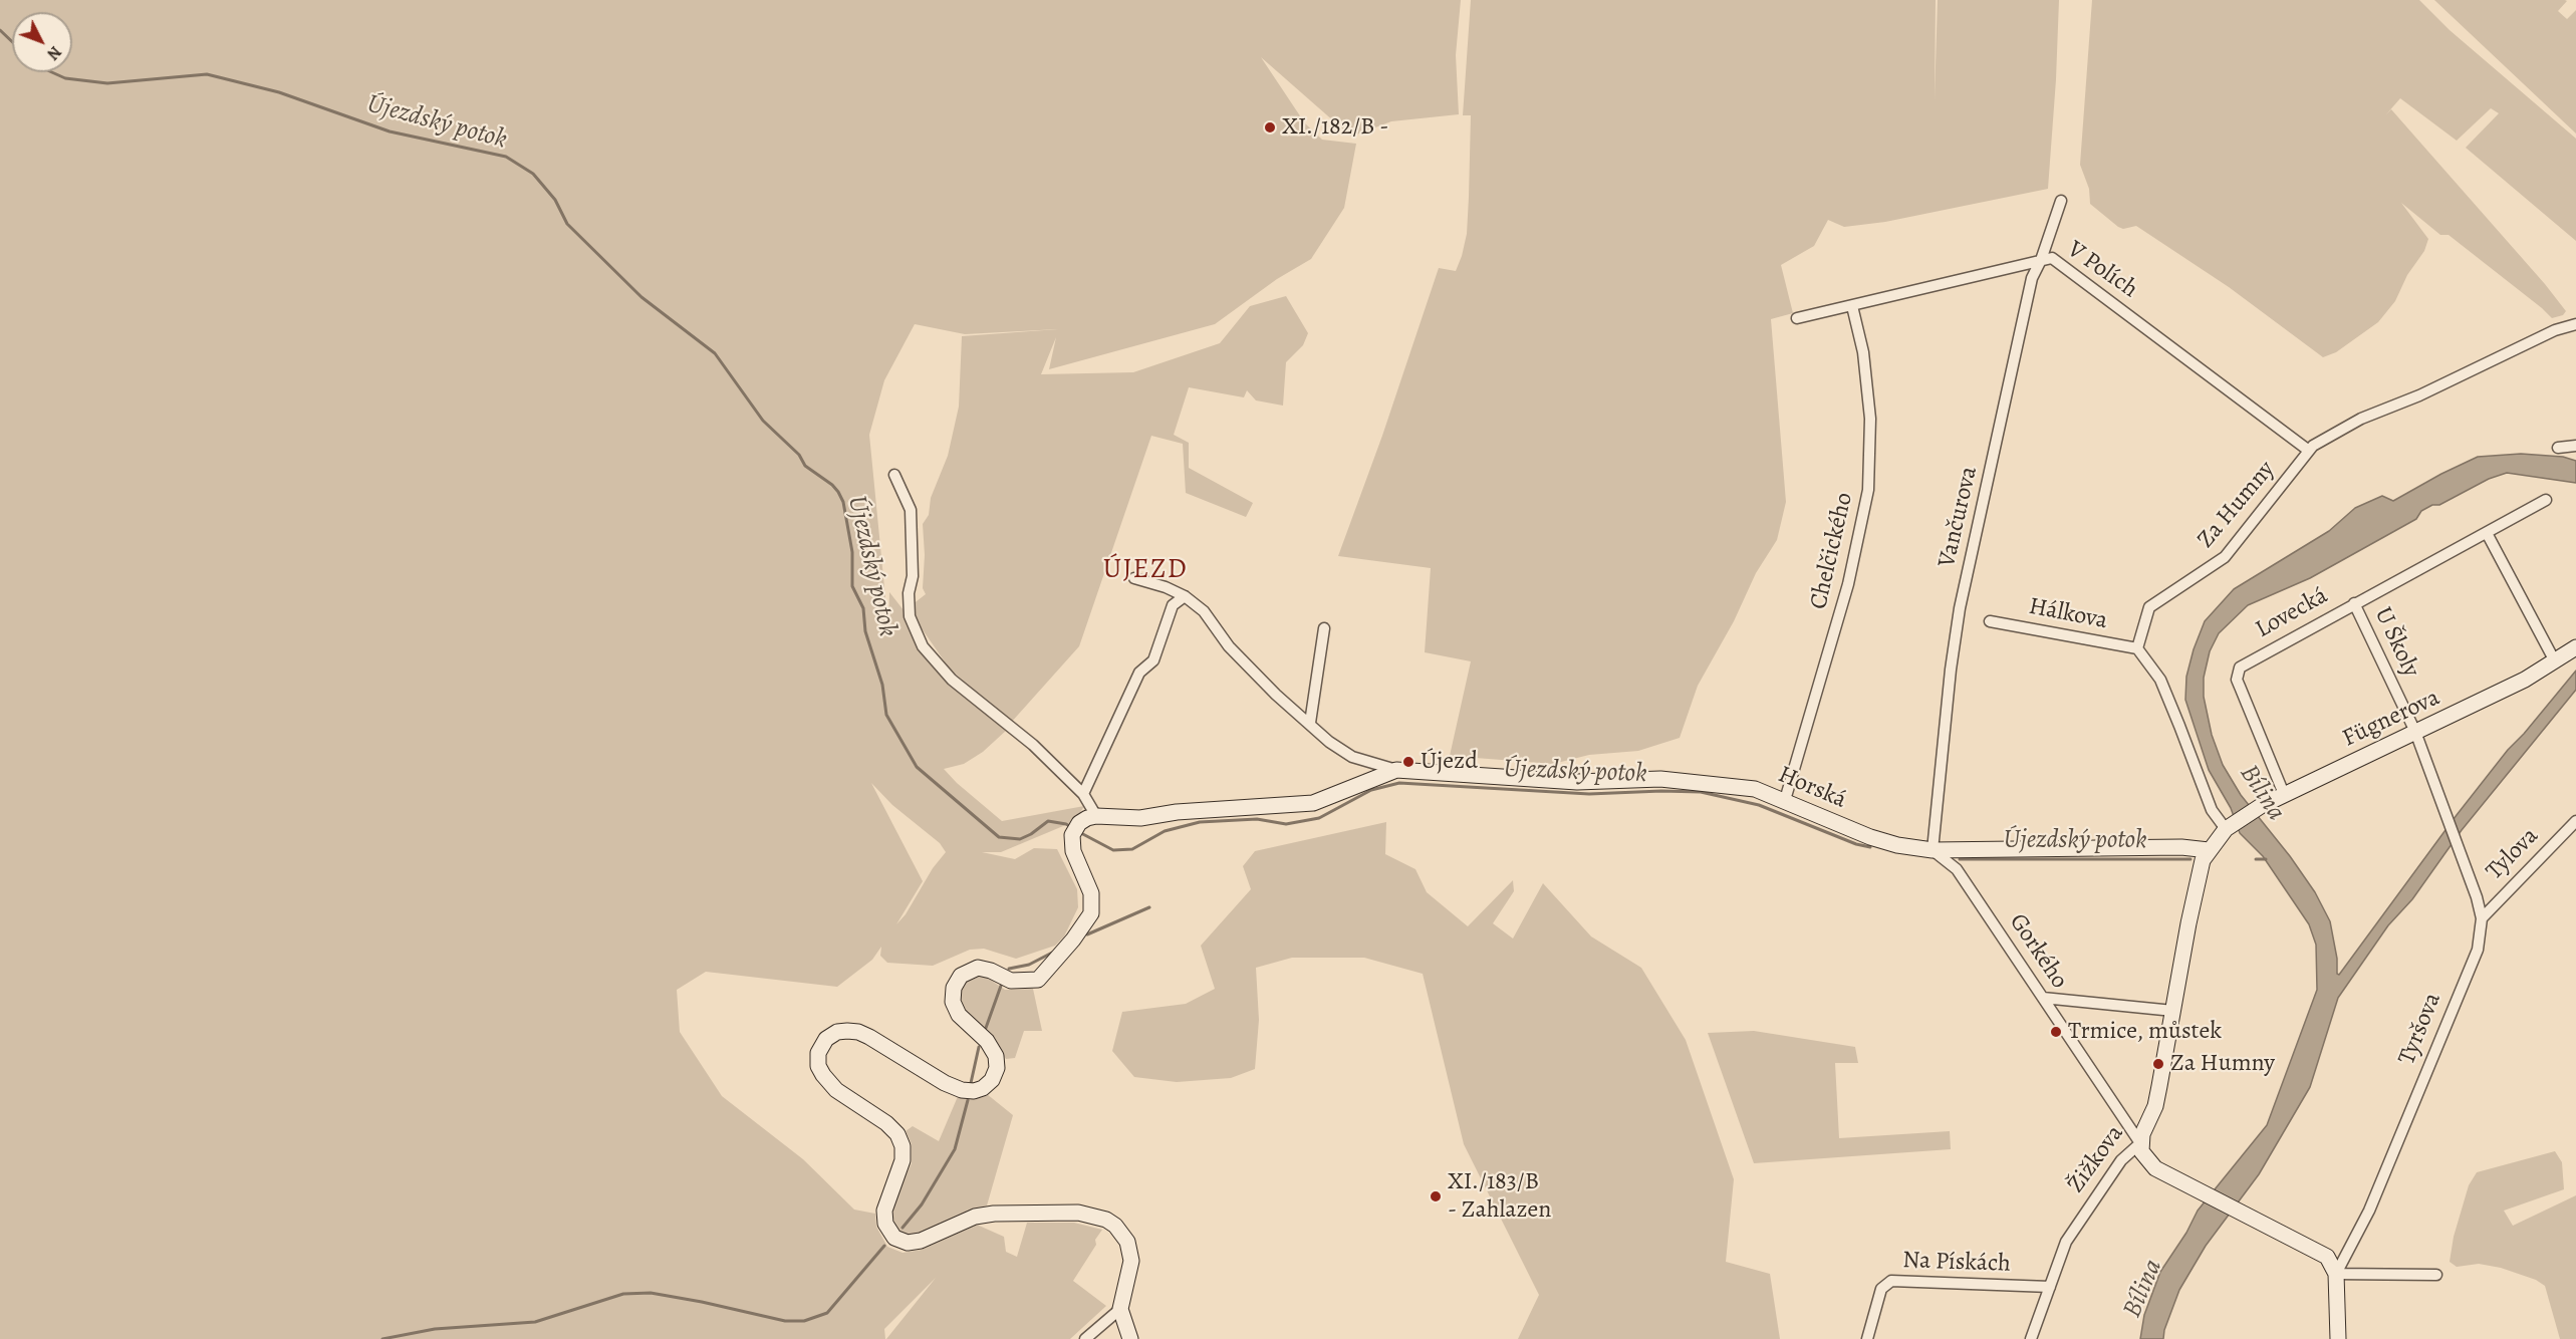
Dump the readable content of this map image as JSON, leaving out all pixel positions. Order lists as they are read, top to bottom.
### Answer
{
  "streets": {
    "street": [
      "V Polích",
      "Za Humny",
      "Vančurova",
      "Chelčického",
      "Lovecká",
      "Hálkova",
      "U Školy",
      "Fügnerova",
      "Horská",
      "Tylova",
      "Gorkého",
      "Tyršova",
      "Žižkova",
      "Na Pískách"
    ]
  },
  "crossings": [
    ["V Polích", "Za Humny"],
    ["V Polích", "Vančurova"],
    ["V Polích", "Chelčického"],
    ["Za Humny", "Hálkova"],
    ["Vančurova", "Horská"],
    ["Vančurova", "Gorkého"],
    ["Chelčického", "Horská"],
    ["Lovecká", "U Školy"],
    ["Lovecká", "Fügnerova"],
    ["U Školy", "Fügnerova"],
    ["U Školy", "Tyršova"],
    ["Fügnerova", "Tyršova"],
    ["Fügnerova", "Žižkova"],
    ["Horská", "Gorkého"],
    ["Horská", "Žižkova"],
    ["Tylova", "Tyršova"],
    ["Gorkého", "Žižkova"],
    ["Žižkova", "Na Pískách"]
  ],
  "districts": ["ÚJEZD"],
  "water": ["Újezdský potok", "Bílina"],
  "places": [
    "XI./182/B -",
    "Újezd",
    "Trmice, můstek",
    "Za Humny",
    "XI./183/B - Zahlazen"
  ],
  "north": "bottom right"
}
